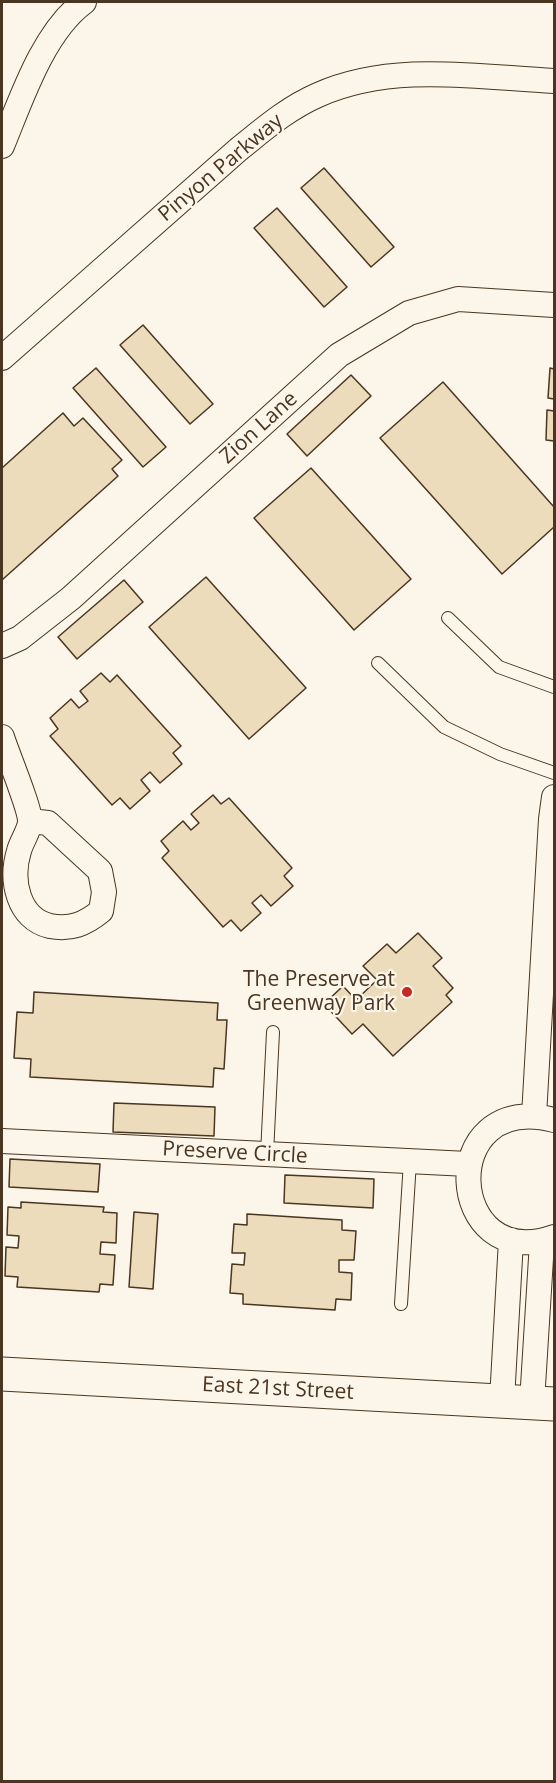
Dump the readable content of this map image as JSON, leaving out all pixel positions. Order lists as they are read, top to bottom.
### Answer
{
  "streets": {
    "street": [
      "Pinyon Parkway",
      "Zion Lane",
      "Preserve Circle",
      "East 21st Street"
    ]
  },
  "places": ["The Preserve at Greenway Park"]
}
